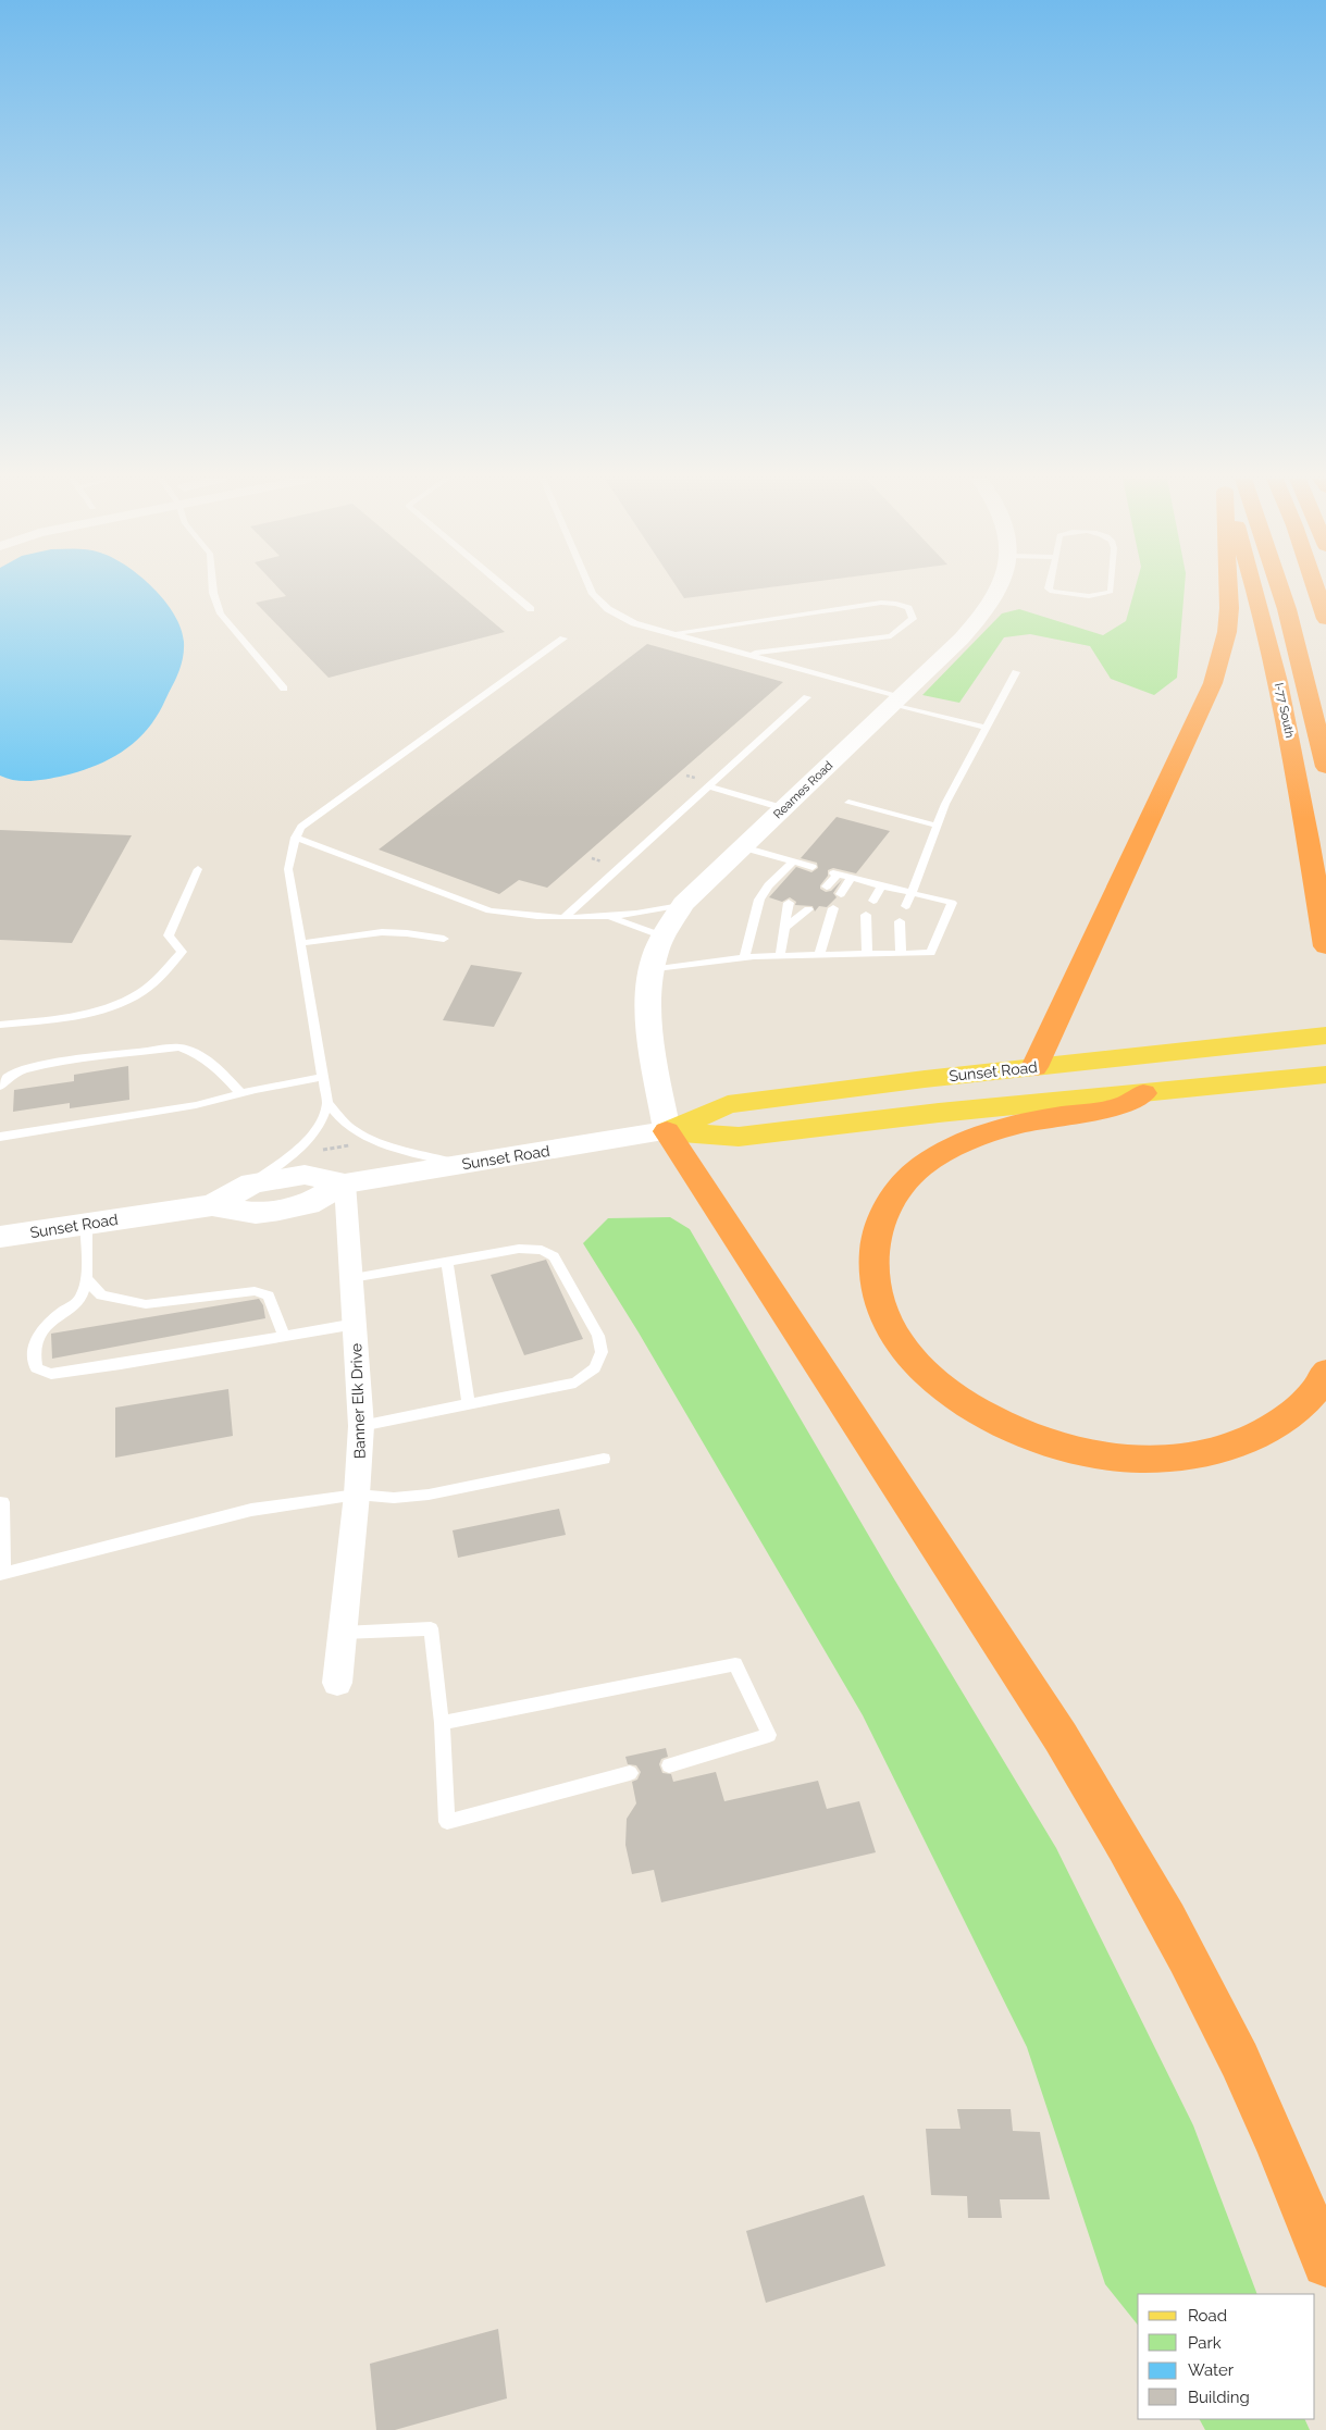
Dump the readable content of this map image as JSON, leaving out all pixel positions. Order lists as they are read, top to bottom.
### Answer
{
  "streets": {
    "highway": ["I-77 South"],
    "main road": ["Reames Road", "Sunset Road"],
    "street": ["Banner Elk Drive"]
  },
  "crossings": [
    ["Reames Road", "Sunset Road"],
    ["Sunset Road", "Banner Elk Drive"]
  ],
  "legend": [
    "Road",
    "Park",
    "Water",
    "Building"
  ]
}
